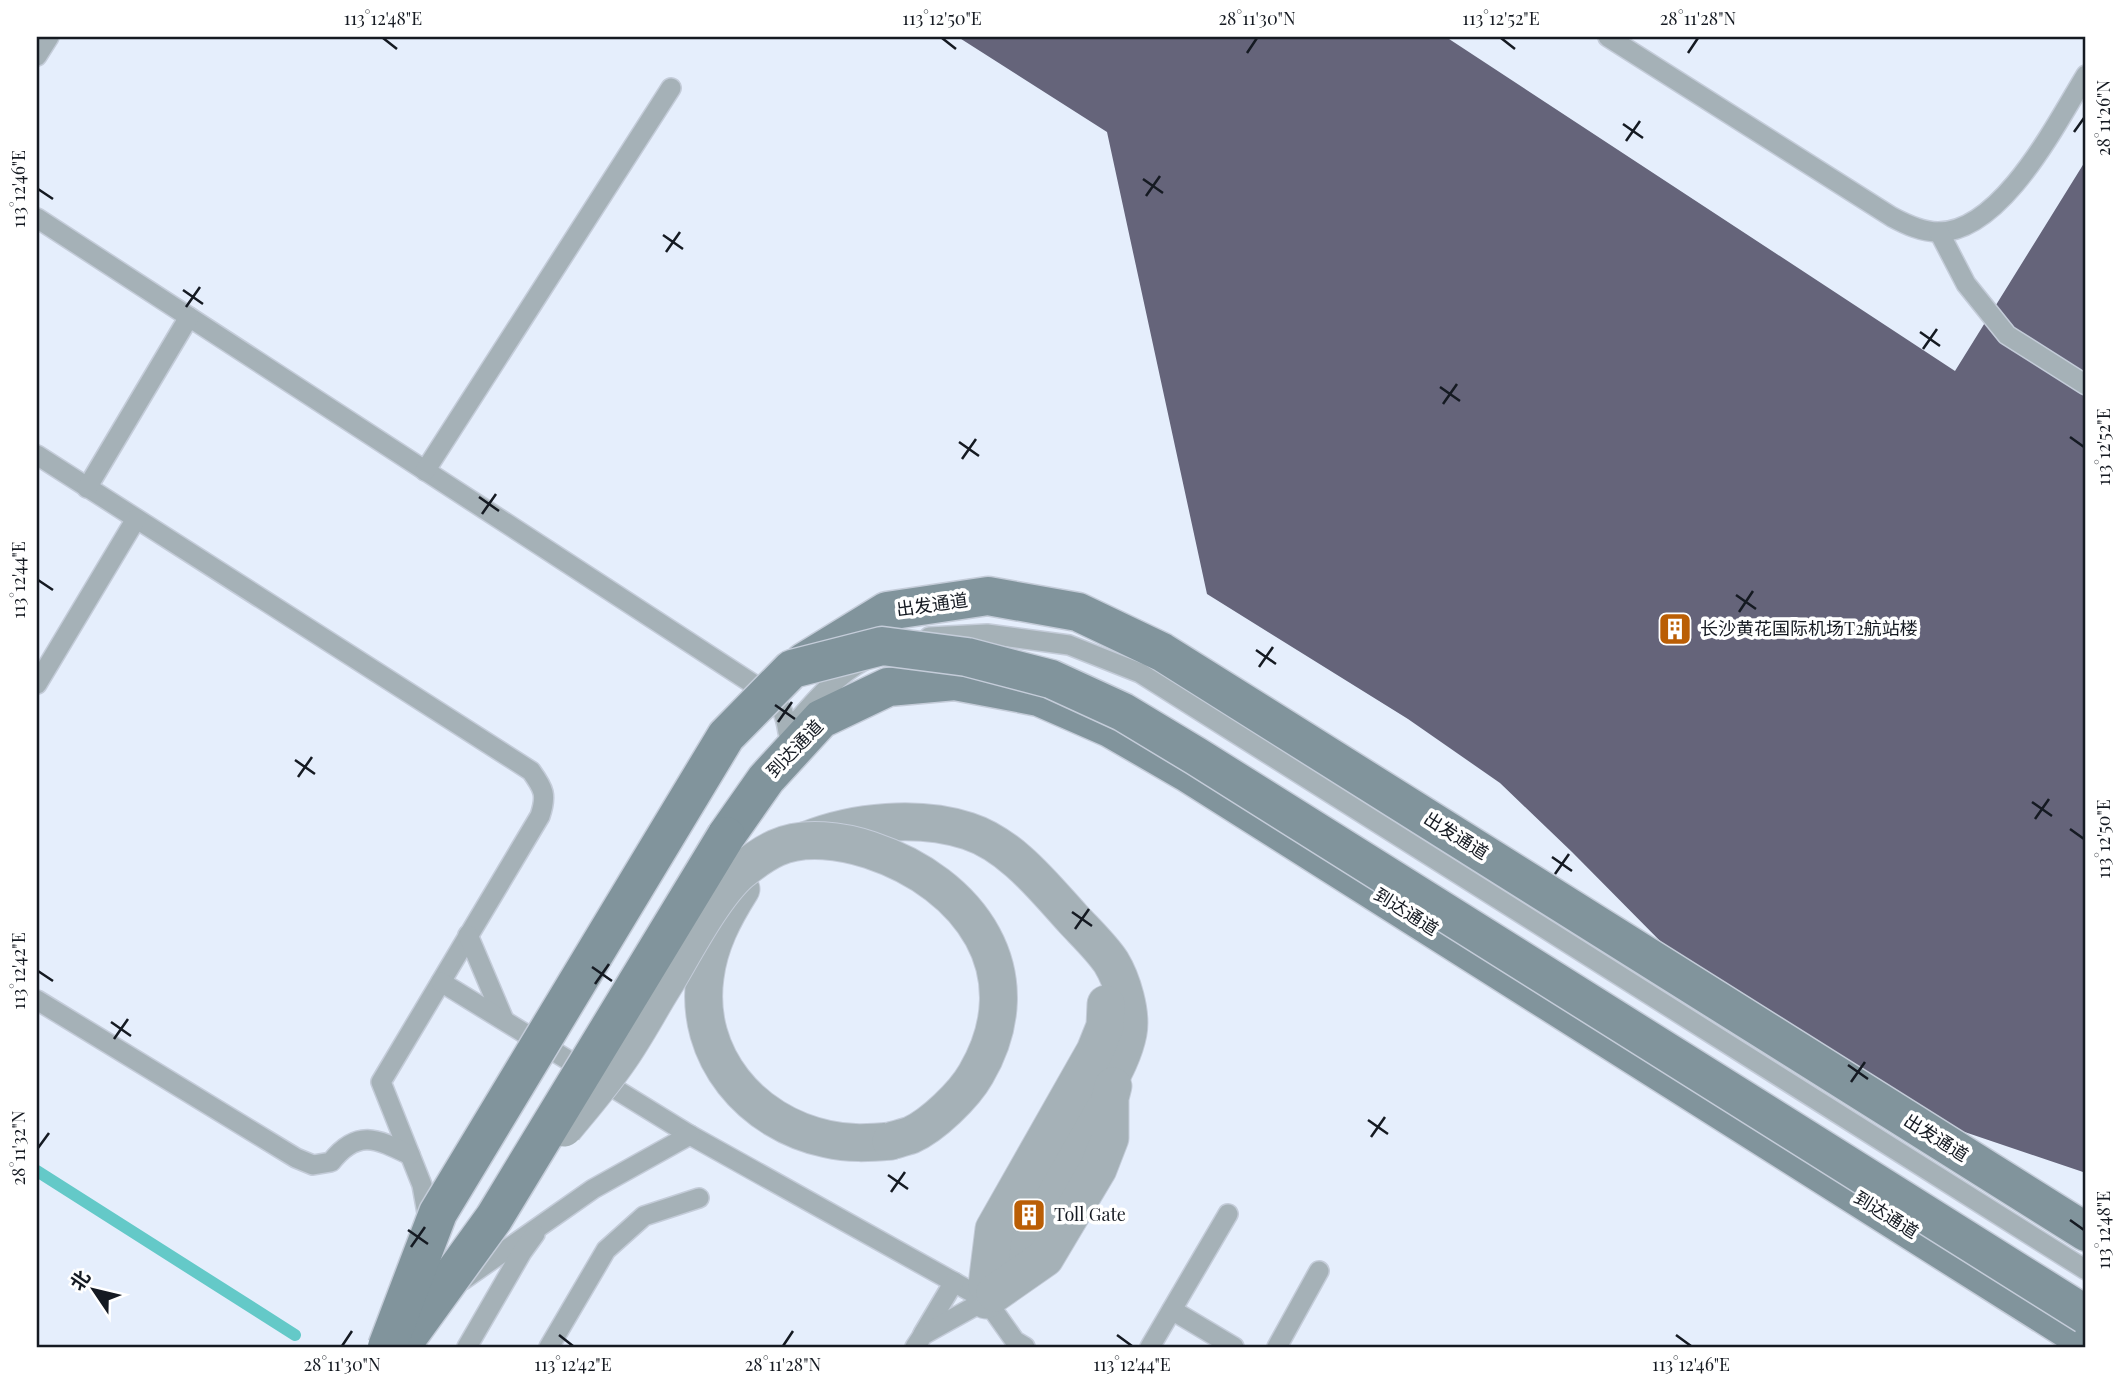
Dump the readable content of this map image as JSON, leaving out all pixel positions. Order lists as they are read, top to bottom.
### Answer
{
  "streets": {
    "street": ["出发通道", "到达通道"]
  },
  "places": {
    "building": ["长沙黄花国际机场T2航站楼", "Toll Gate"]
  },
  "north": "top left",
  "coordinates": [
    "113°12'48\"E",
    "113°12'50\"E",
    "28°11'30\"N",
    "113°12'52\"E",
    "28°11'28\"N",
    "28°11'26\"N",
    "113°12'46\"E",
    "113°12'44\"E",
    "113°12'42\"E",
    "28°11'32\"N"
  ]
}
